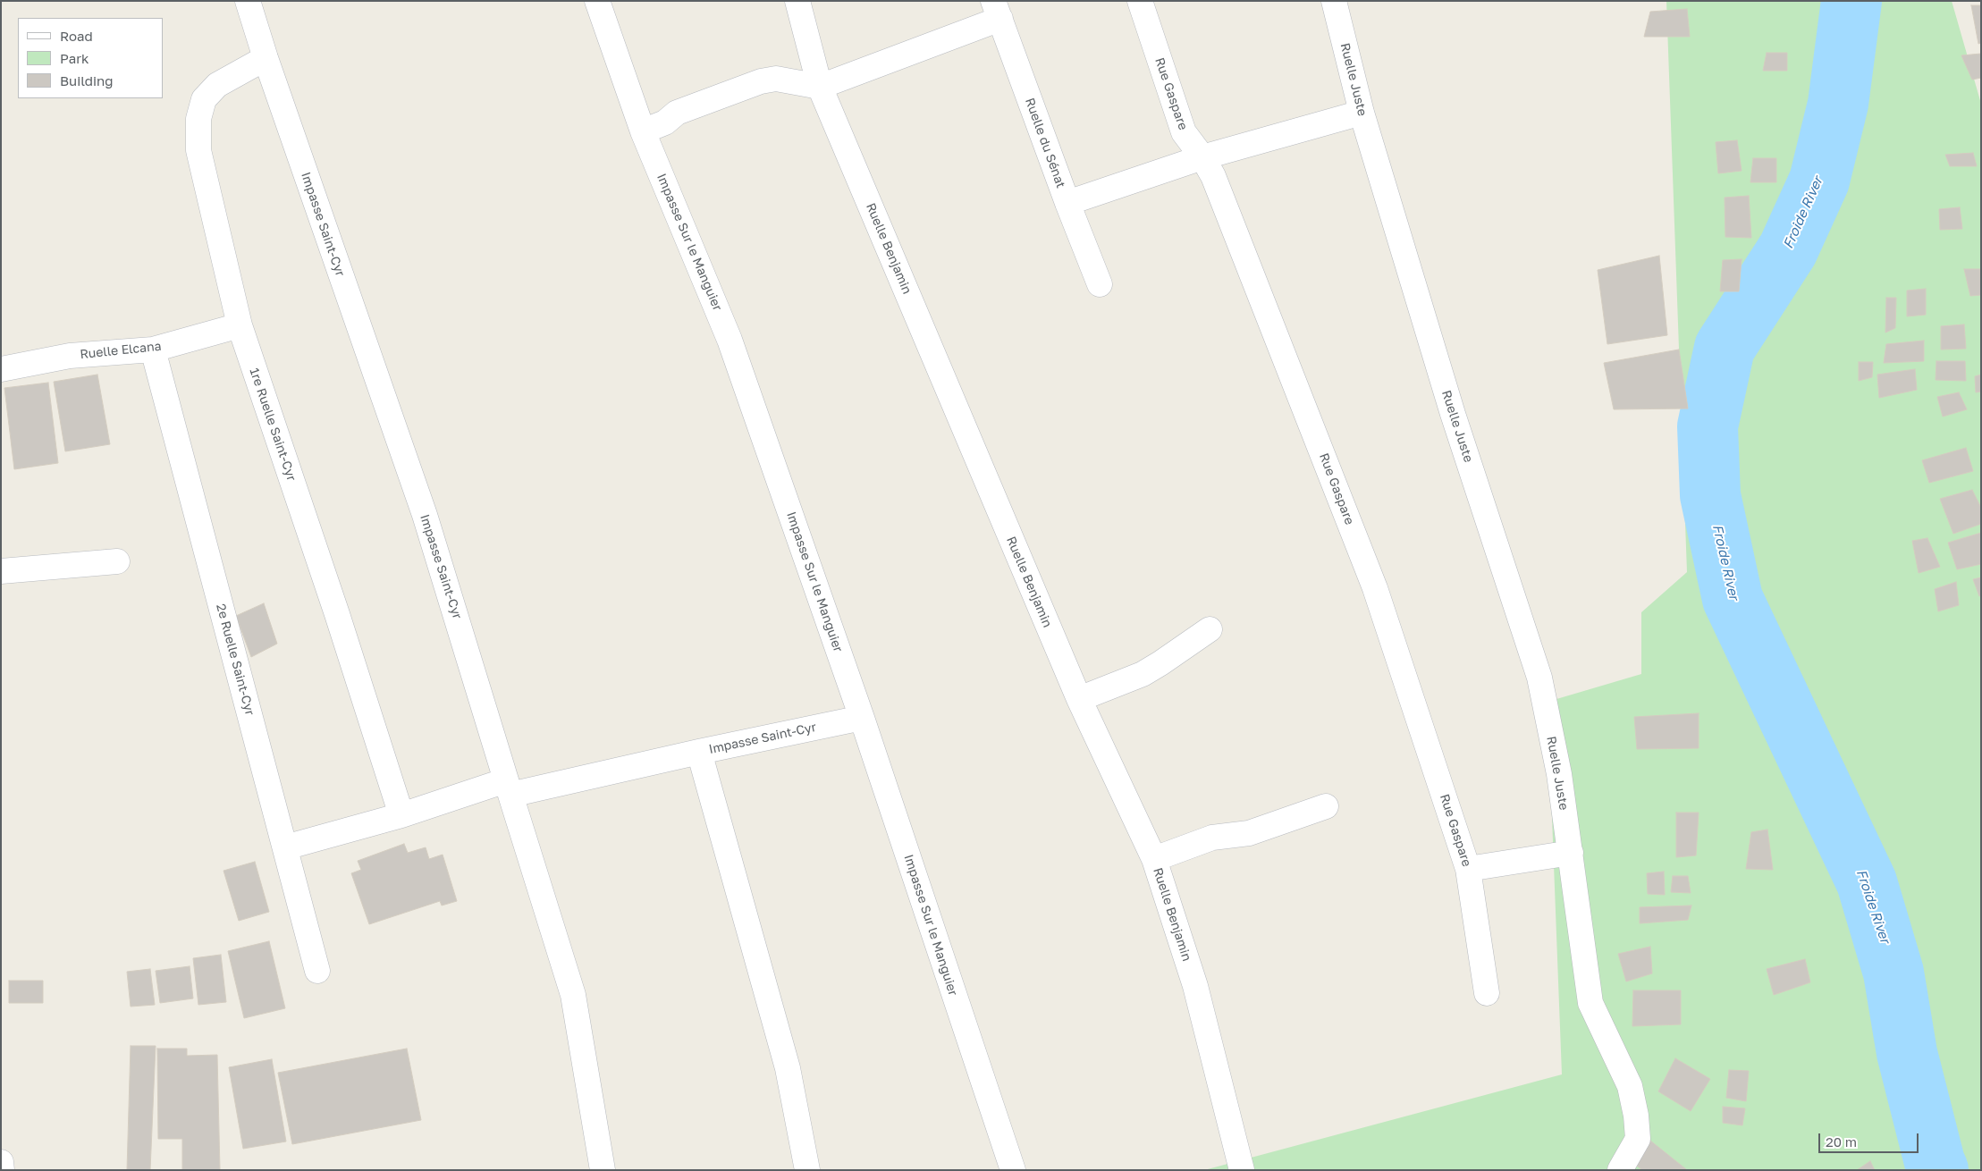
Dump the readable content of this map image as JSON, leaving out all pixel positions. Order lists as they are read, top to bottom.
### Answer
{
  "streets": {
    "street": [
      "Ruelle Juste",
      "Rue Gaspare",
      "Ruelle du Sénat",
      "Impasse Saint-Cyr",
      "Impasse Sur le Manguier",
      "Ruelle Benjamin",
      "Ruelle Elcana",
      "1re Ruelle Saint-Cyr",
      "2e Ruelle Saint-Cyr"
    ]
  },
  "crossings": [
    ["Impasse Saint-Cyr", "Impasse Sur le Manguier"],
    ["Impasse Saint-Cyr", "1re Ruelle Saint-Cyr"],
    ["Ruelle Elcana", "1re Ruelle Saint-Cyr"],
    ["Ruelle Elcana", "2e Ruelle Saint-Cyr"]
  ],
  "water": ["Froide River"],
  "legend": ["Road", "Park", "Building"],
  "scale_bar": "20 m"
}
